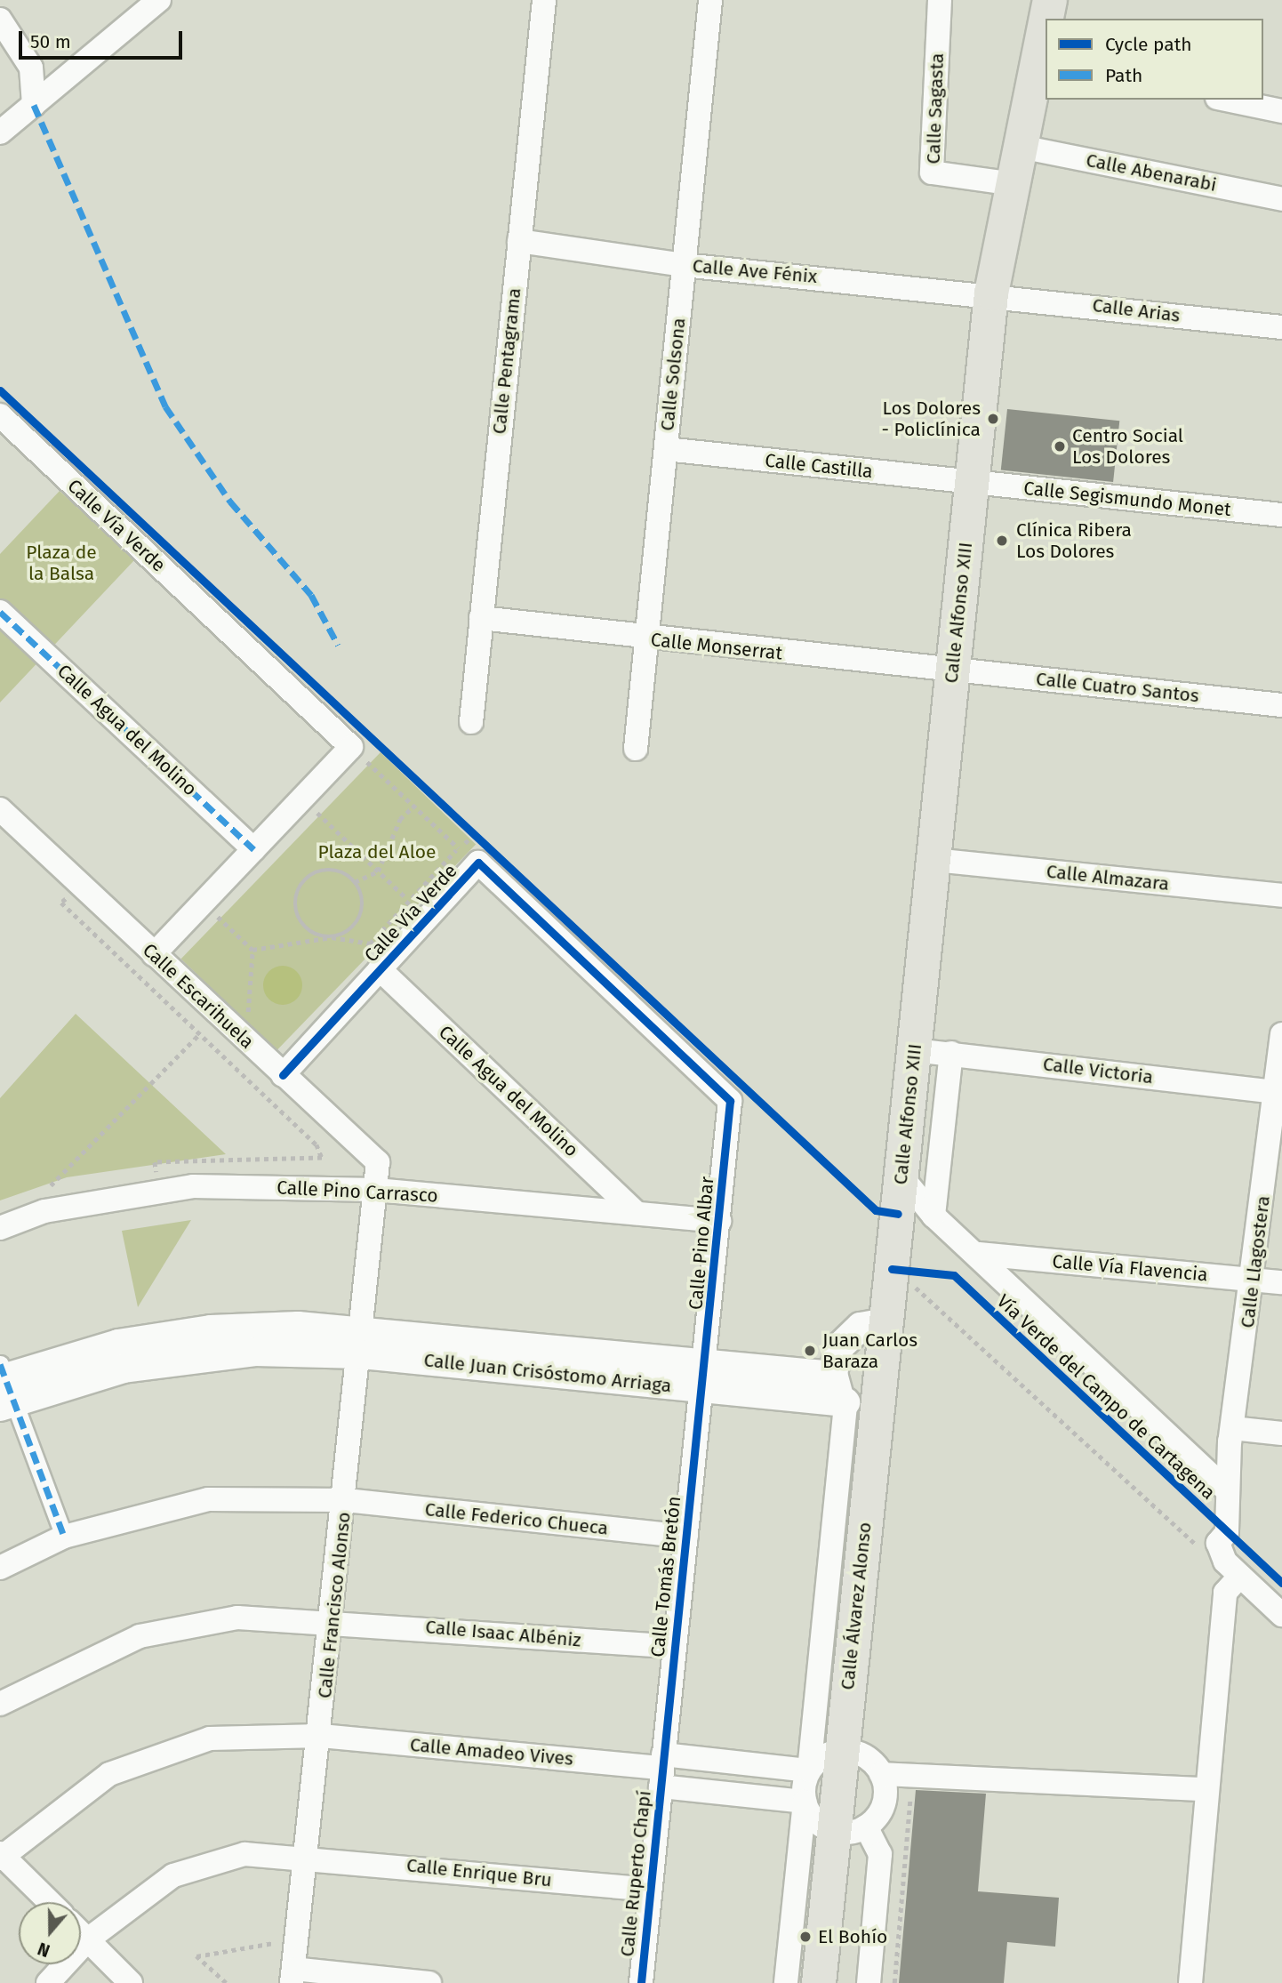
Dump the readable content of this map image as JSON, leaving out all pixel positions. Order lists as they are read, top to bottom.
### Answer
{
  "streets": {
    "main road": ["Calle Alfonso XIII", "Calle Álvarez Alonso"],
    "street": [
      "Calle Sagasta",
      "Calle Abenarabi",
      "Calle Ave Fénix",
      "Calle Arias",
      "Calle Pentagrama",
      "Calle Solsona",
      "Calle Castilla",
      "Calle Segismundo Monet",
      "Calle Vía Verde",
      "Calle Monserrat",
      "Calle Cuatro Santos",
      "Calle Agua del Molino",
      "Calle Almazara",
      "Calle Escarihuela",
      "Calle Victoria",
      "Calle Pino Carrasco",
      "Calle Pino Albar",
      "Calle Llagostera",
      "Calle Vía Flavencia",
      "Calle Juan Crisóstomo Arriaga",
      "Calle Federico Chueca",
      "Calle Tomás Bretón",
      "Calle Francisco Alonso",
      "Calle Isaac Albéniz",
      "Calle Amadeo Vives",
      "Calle Enrique Bru",
      "Calle Ruperto Chapí"
    ],
    "cycle path": ["Vía Verde del Campo de Cartagena"]
  },
  "crossings": [
    ["Calle Sagasta", "Calle Alfonso XIII"],
    ["Calle Abenarabi", "Calle Alfonso XIII"],
    ["Calle Ave Fénix", "Calle Arias"],
    ["Calle Ave Fénix", "Calle Pentagrama"],
    ["Calle Ave Fénix", "Calle Solsona"],
    ["Calle Ave Fénix", "Calle Alfonso XIII"],
    ["Calle Arias", "Calle Alfonso XIII"],
    ["Calle Pentagrama", "Calle Monserrat"],
    ["Calle Solsona", "Calle Castilla"],
    ["Calle Solsona", "Calle Monserrat"],
    ["Calle Castilla", "Calle Segismundo Monet"],
    ["Calle Castilla", "Calle Alfonso XIII"],
    ["Calle Segismundo Monet", "Calle Alfonso XIII"],
    ["Calle Vía Verde", "Calle Agua del Molino"],
    ["Calle Vía Verde", "Calle Escarihuela"],
    ["Calle Vía Verde", "Calle Pino Albar"],
    ["Calle Alfonso XIII", "Calle Monserrat"],
    ["Calle Alfonso XIII", "Calle Cuatro Santos"],
    ["Calle Alfonso XIII", "Calle Almazara"],
    ["Calle Alfonso XIII", "Calle Victoria"],
    ["Calle Alfonso XIII", "Calle Álvarez Alonso"],
    ["Calle Monserrat", "Calle Cuatro Santos"],
    ["Calle Agua del Molino", "Calle Pino Carrasco"],
    ["Calle Escarihuela", "Calle Pino Carrasco"],
    ["Calle Escarihuela", "Calle Francisco Alonso"],
    ["Calle Victoria", "Calle Llagostera"],
    ["Calle Pino Carrasco", "Calle Pino Albar"],
    ["Calle Pino Carrasco", "Calle Francisco Alonso"],
    ["Calle Pino Albar", "Calle Juan Crisóstomo Arriaga"],
    ["Calle Pino Albar", "Calle Tomás Bretón"],
    ["Calle Llagostera", "Calle Vía Flavencia"],
    ["Calle Juan Crisóstomo Arriaga", "Calle Tomás Bretón"],
    ["Calle Juan Crisóstomo Arriaga", "Calle Francisco Alonso"],
    ["Calle Juan Crisóstomo Arriaga", "Calle Álvarez Alonso"],
    ["Calle Federico Chueca", "Calle Tomás Bretón"],
    ["Calle Federico Chueca", "Calle Francisco Alonso"],
    ["Calle Tomás Bretón", "Calle Isaac Albéniz"],
    ["Calle Tomás Bretón", "Calle Amadeo Vives"],
    ["Calle Tomás Bretón", "Calle Ruperto Chapí"],
    ["Calle Francisco Alonso", "Calle Isaac Albéniz"],
    ["Calle Francisco Alonso", "Calle Amadeo Vives"],
    ["Calle Francisco Alonso", "Calle Enrique Bru"],
    ["Calle Amadeo Vives", "Calle Ruperto Chapí"],
    ["Calle Enrique Bru", "Calle Ruperto Chapí"]
  ],
  "parks": ["Plaza de la Balsa", "Plaza del Aloe"],
  "places": [
    "Los Dolores - Policlínica",
    "Centro Social Los Dolores",
    "Clínica Ribera Los Dolores",
    "Juan Carlos Baraza",
    "El Bohío"
  ],
  "legend": ["Cycle path", "Path"],
  "scale_bar": "50 m",
  "north": "bottom"
}
